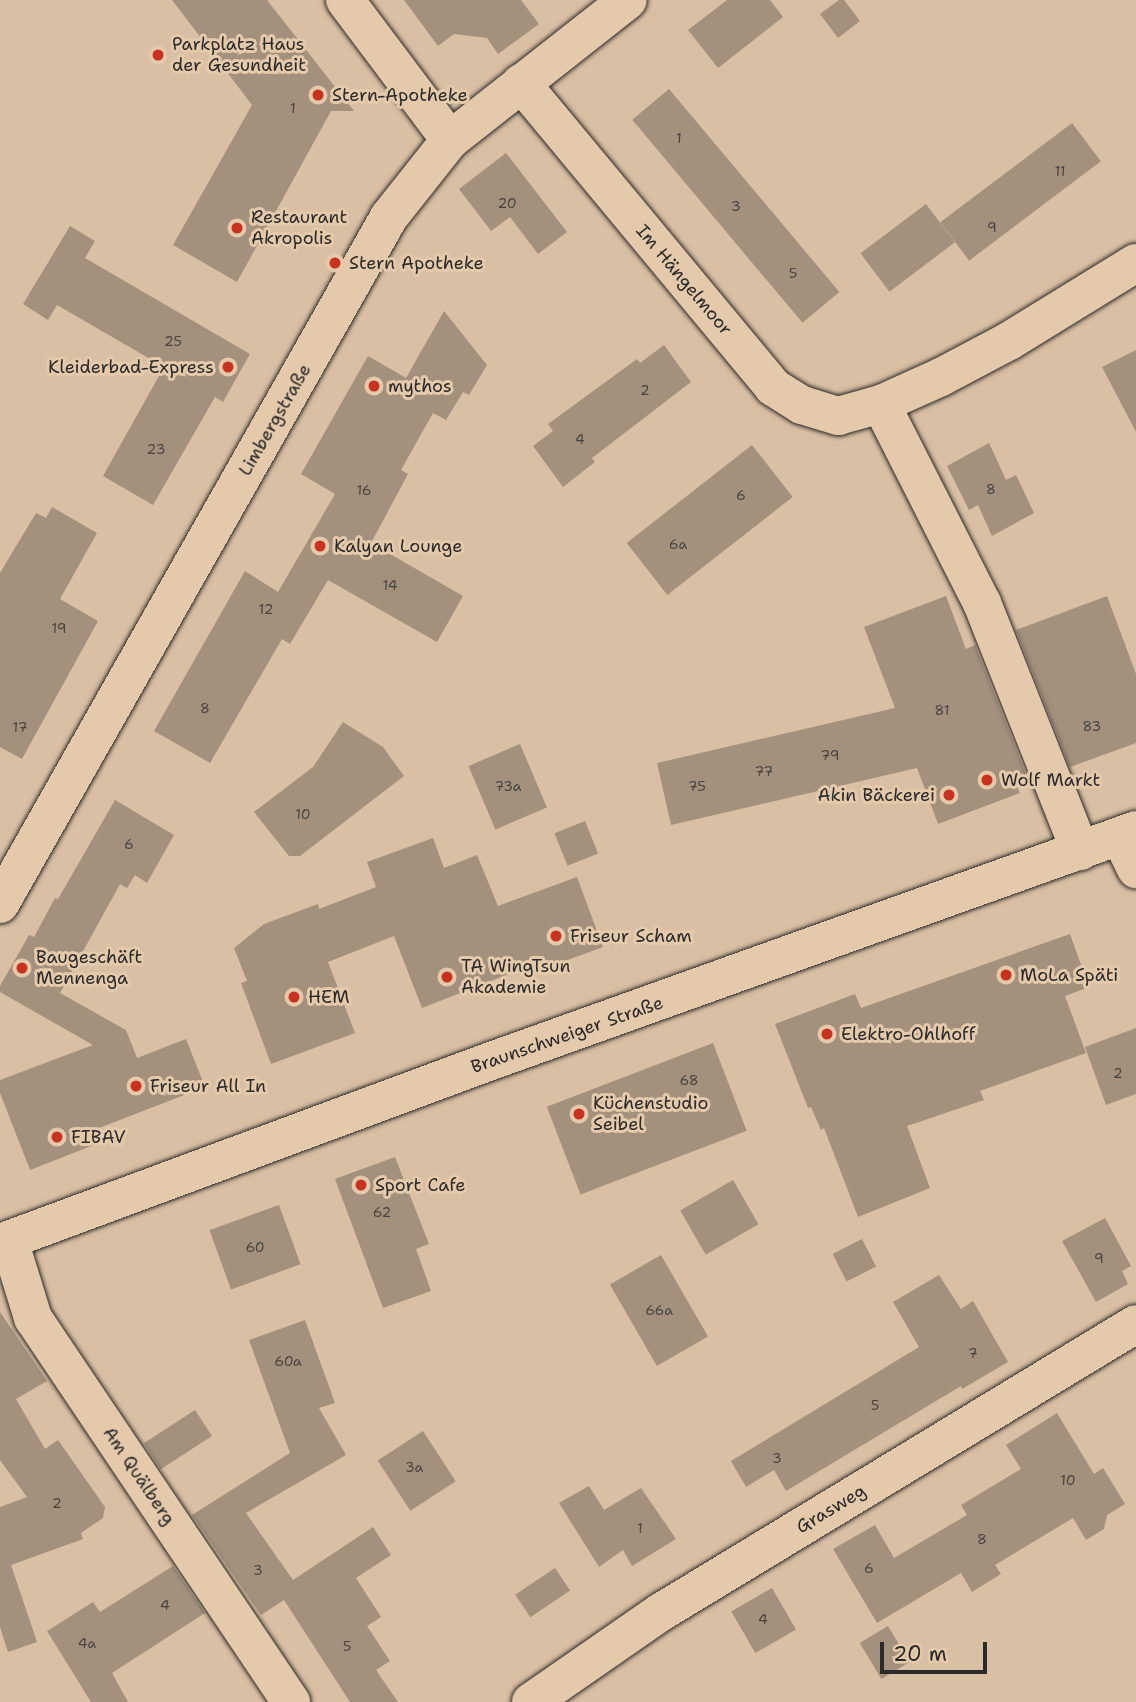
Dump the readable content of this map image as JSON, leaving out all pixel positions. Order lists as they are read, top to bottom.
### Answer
{
  "streets": {
    "street": [
      "Im Hängelmoor",
      "Limbergstraße",
      "Braunschweiger Straße",
      "Am Quälberg",
      "Grasweg"
    ]
  },
  "crossings": [
    ["Im Hängelmoor", "Limbergstraße"],
    ["Braunschweiger Straße", "Am Quälberg"]
  ],
  "places": [
    "Parkplatz Haus der Gesundheit",
    "Stern-Apotheke",
    "Restaurant Akropolis",
    "Stern Apotheke",
    "Kleiderbad-Express",
    "mythos",
    "Kalyan Lounge",
    "Wolf Markt",
    "Akin Bäckerei",
    "Friseur Scham",
    "Baugeschäft Mennenga",
    "MoLa Späti",
    "TA WingTsun Akademie",
    "HEM",
    "Elektro-Ohlhoff",
    "Friseur All In",
    "Küchenstudio Seibel",
    "FIBAV",
    "Sport Cafe"
  ],
  "house_numbers": [
    "1",
    "1",
    "11",
    "20",
    "3",
    "9",
    "5",
    "25",
    "2",
    "4",
    "23",
    "8",
    "16",
    "6",
    "6a",
    "14",
    "12",
    "19",
    "8",
    "81",
    "83",
    "17",
    "79",
    "77",
    "73a",
    "75",
    "10",
    "6",
    "2",
    "68",
    "62",
    "60",
    "9",
    "66a",
    "7",
    "60a",
    "5",
    "3",
    "3a",
    "10",
    "2",
    "1",
    "8",
    "6",
    "3",
    "4",
    "4",
    "4a",
    "5"
  ],
  "scale_bar": "20 m"
}
